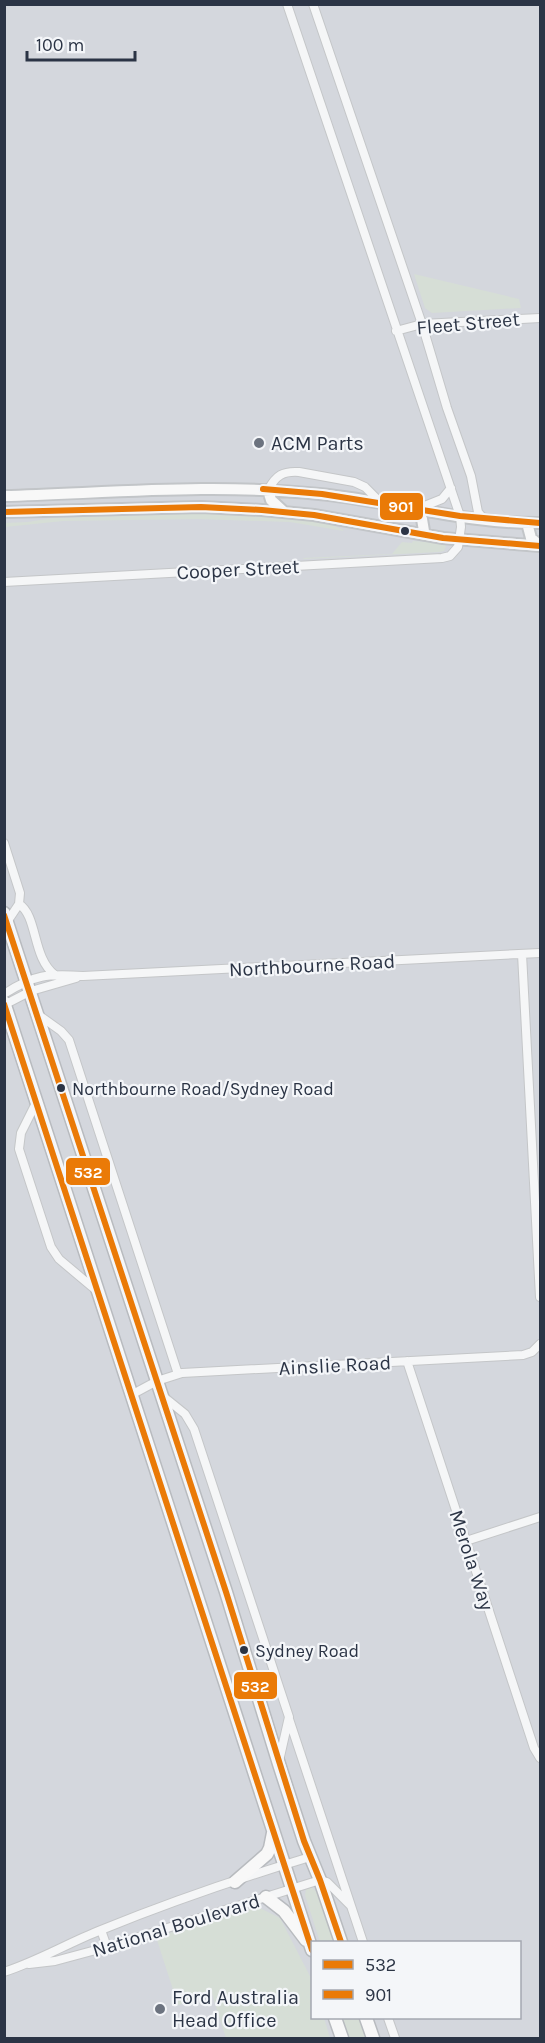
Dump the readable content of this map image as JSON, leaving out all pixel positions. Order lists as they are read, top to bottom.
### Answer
{
  "streets": {
    "street": [
      "Fleet Street",
      "Cooper Street",
      "Northbourne Road",
      "Ainslie Road",
      "Merola Way",
      "National Boulevard"
    ]
  },
  "crossings": [
    ["Ainslie Road", "Merola Way"]
  ],
  "places": [
    "ACM Parts",
    "Northbourne Road/Sydney Road",
    "Sydney Road",
    "Ford Australia Head Office"
  ],
  "lines": ["transit line 901", "transit line 532"],
  "legend": ["532", "901"],
  "scale_bar": "100 m"
}
